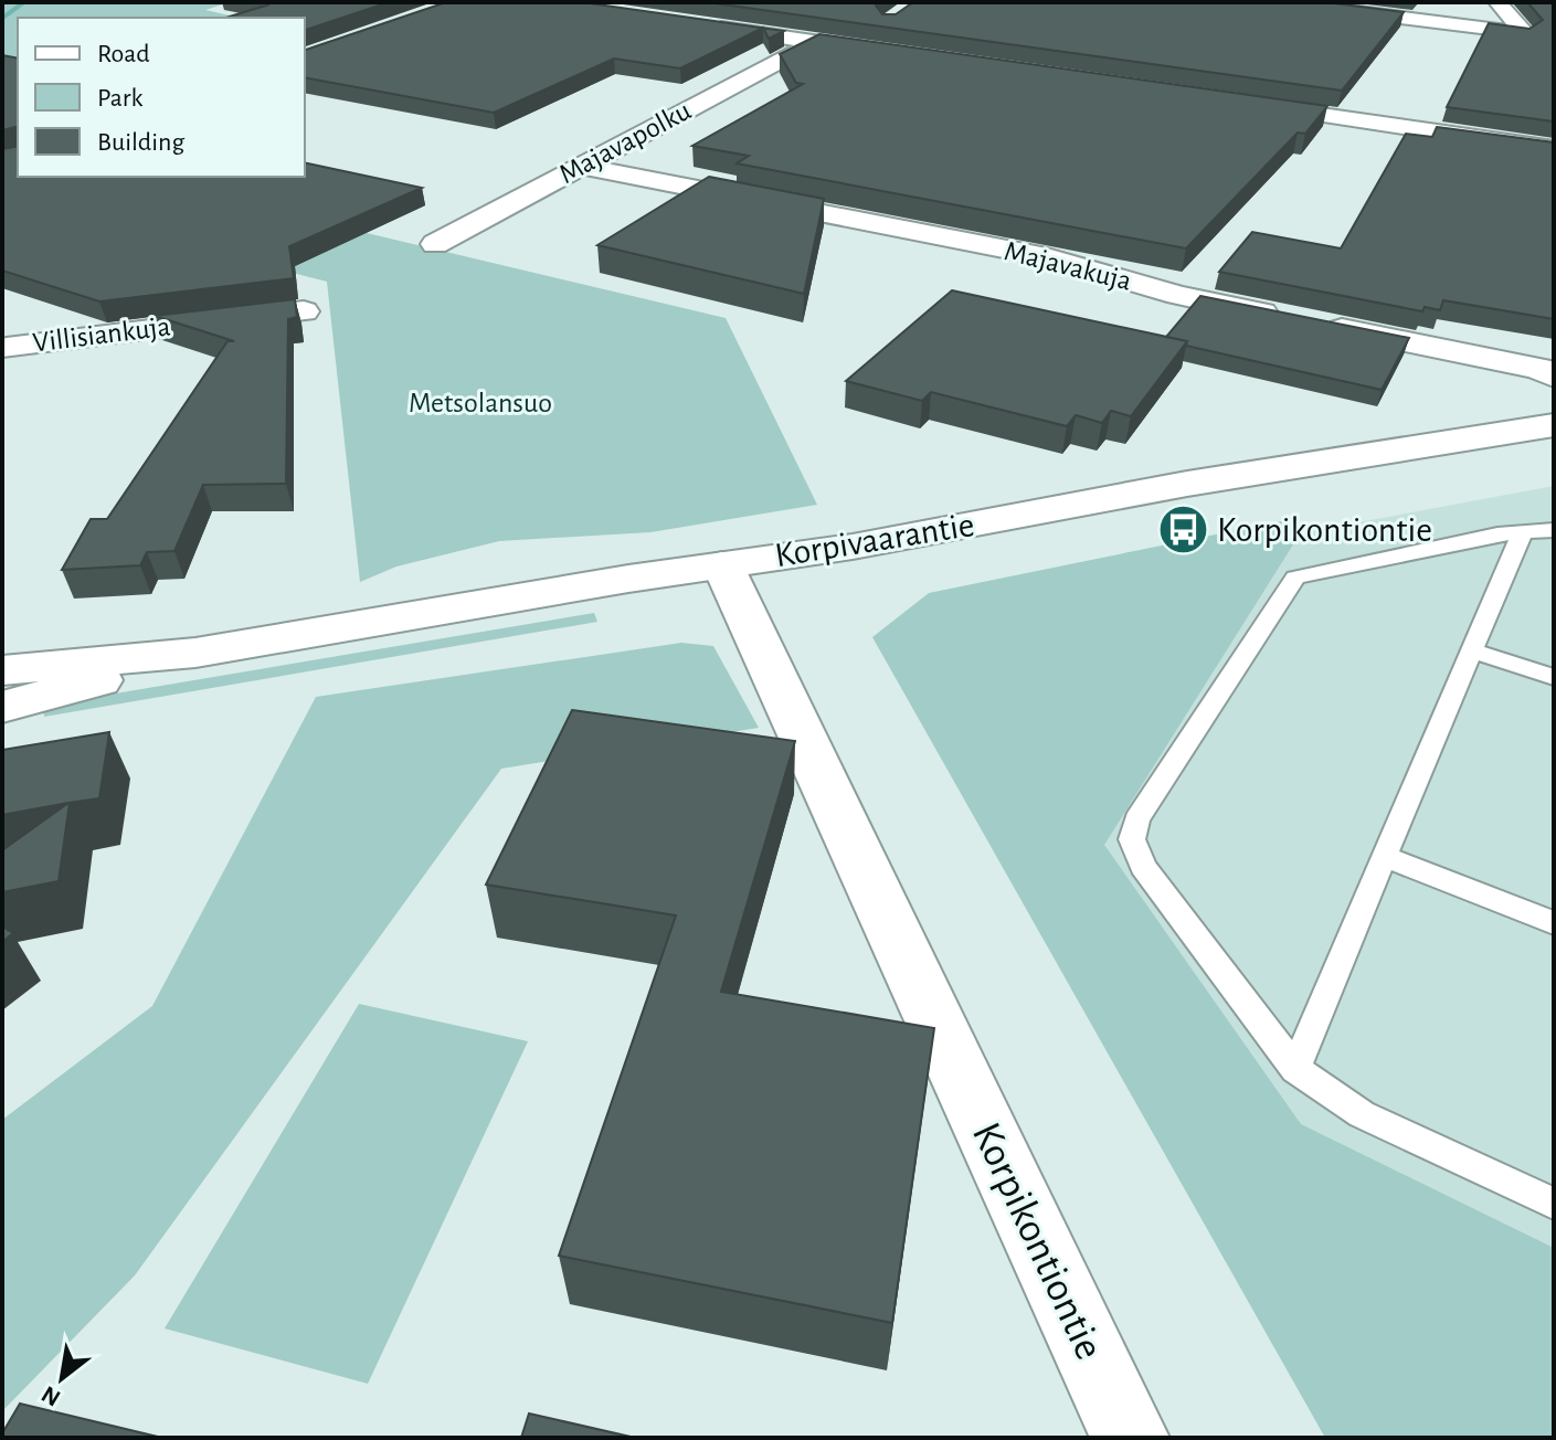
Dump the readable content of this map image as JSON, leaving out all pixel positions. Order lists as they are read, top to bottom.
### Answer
{
  "streets": {
    "street": [
      "Majavapolku",
      "Majavakuja",
      "Villisiankuja",
      "Korpivaarantie",
      "Korpikontiontie"
    ]
  },
  "crossings": [
    ["Majavapolku", "Majavakuja"],
    ["Korpivaarantie", "Korpikontiontie"]
  ],
  "parks": ["Metsolansuo"],
  "places": {
    "bus stop": ["Korpikontiontie"]
  },
  "legend": ["Road", "Park", "Building"],
  "north": "bottom left"
}
